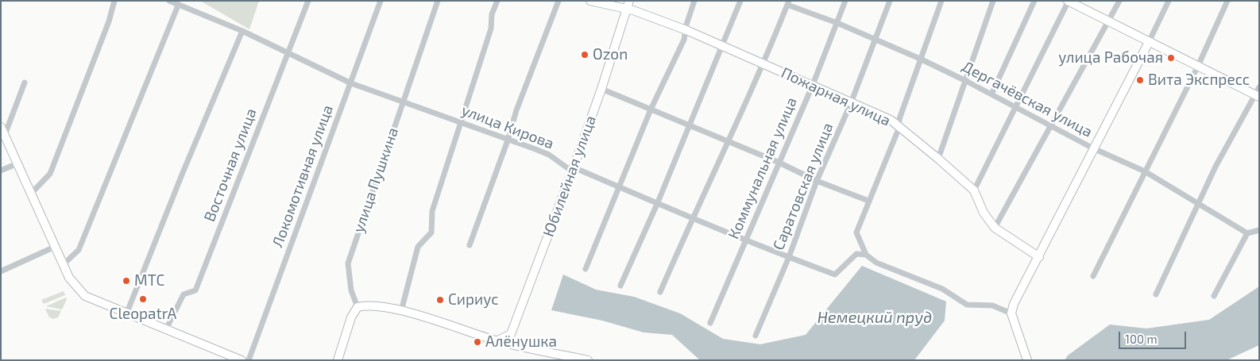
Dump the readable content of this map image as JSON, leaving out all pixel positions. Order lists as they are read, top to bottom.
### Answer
{
  "streets": {
    "main road": ["Пожарная улица", "Юбилейная улица"],
    "street": [
      "Дергачёвская улица",
      "улица Кирова",
      "Восточная улица",
      "Коммунальная улица",
      "Локомотивная улица",
      "улица Пушкина",
      "Саратовская улица"
    ]
  },
  "crossings": [
    ["Пожарная улица", "Коммунальная улица"],
    ["Пожарная улица", "Юбилейная улица"],
    ["Пожарная улица", "Саратовская улица"],
    ["Дергачёвская улица", "Коммунальная улица"],
    ["Дергачёвская улица", "Саратовская улица"],
    ["улица Кирова", "Восточная улица"],
    ["улица Кирова", "Коммунальная улица"],
    ["улица Кирова", "Локомотивная улица"],
    ["улица Кирова", "Юбилейная улица"],
    ["улица Кирова", "улица Пушкина"],
    ["улица Кирова", "Саратовская улица"]
  ],
  "water": ["Немецкий пруд"],
  "places": [
    "Ozon",
    "улица Рабочая",
    "Вита Экспресс",
    "МТС",
    "CleopatrA",
    "Сириус",
    "Алёнушка"
  ],
  "scale_bar": "100 m"
}
